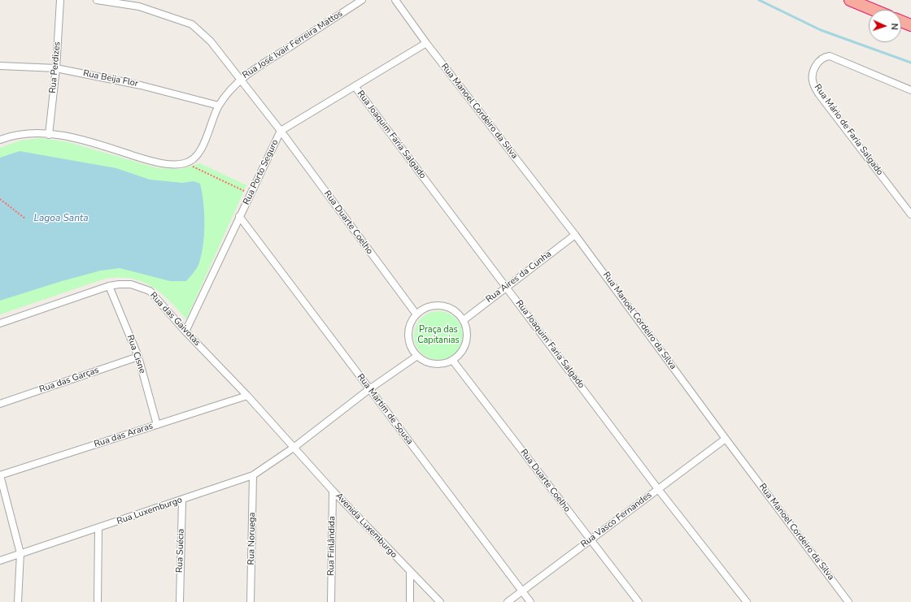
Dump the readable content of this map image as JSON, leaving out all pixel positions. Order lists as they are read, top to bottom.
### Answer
{
  "streets": {
    "street": [
      "Rua José Ivair Ferreira Mattos",
      "Rua Perdizes",
      "Rua Beija Flor",
      "Rua Manoel Cordeiro da Silva",
      "Rua Mário de Faria Salgado",
      "Rua Joaquim Faria Salgado",
      "Rua Porto Seguro",
      "Rua Duarte Coelho",
      "Rua Aires da Cunha",
      "Rua das Gaivotas",
      "Rua Cisne",
      "Rua das Garças",
      "Rua Martim de Sousa",
      "Rua das Araras",
      "Rua Luxemburgo",
      "Rua Vasco Fernandes",
      "Avenida Luxemburgo",
      "Rua Noruega",
      "Rua Finlândida",
      "Rua Suécia"
    ]
  },
  "crossings": [
    ["Rua José Ivair Ferreira Mattos", "Rua Beija Flor"],
    ["Rua José Ivair Ferreira Mattos", "Rua Duarte Coelho"],
    ["Rua Perdizes", "Rua Beija Flor"],
    ["Rua Manoel Cordeiro da Silva", "Rua Porto Seguro"],
    ["Rua Manoel Cordeiro da Silva", "Rua Aires da Cunha"],
    ["Rua Manoel Cordeiro da Silva", "Rua Vasco Fernandes"],
    ["Rua Joaquim Faria Salgado", "Rua Porto Seguro"],
    ["Rua Joaquim Faria Salgado", "Rua Aires da Cunha"],
    ["Rua Joaquim Faria Salgado", "Rua Vasco Fernandes"],
    ["Rua Porto Seguro", "Rua Duarte Coelho"],
    ["Rua Porto Seguro", "Rua das Gaivotas"],
    ["Rua Porto Seguro", "Rua Martim de Sousa"],
    ["Rua Duarte Coelho", "Rua Aires da Cunha"],
    ["Rua Duarte Coelho", "Rua Vasco Fernandes"],
    ["Rua das Gaivotas", "Rua Cisne"],
    ["Rua das Gaivotas", "Rua das Araras"],
    ["Rua das Gaivotas", "Rua Luxemburgo"],
    ["Rua das Gaivotas", "Avenida Luxemburgo"],
    ["Rua Cisne", "Rua das Garças"],
    ["Rua Cisne", "Rua das Araras"],
    ["Rua Martim de Sousa", "Rua Vasco Fernandes"],
    ["Rua Luxemburgo", "Avenida Luxemburgo"],
    ["Rua Luxemburgo", "Rua Noruega"],
    ["Rua Luxemburgo", "Rua Suécia"],
    ["Avenida Luxemburgo", "Rua Finlândida"]
  ],
  "water": ["Lagoa Santa"],
  "parks": ["Praça das Capitanias"],
  "north": "right"
}
